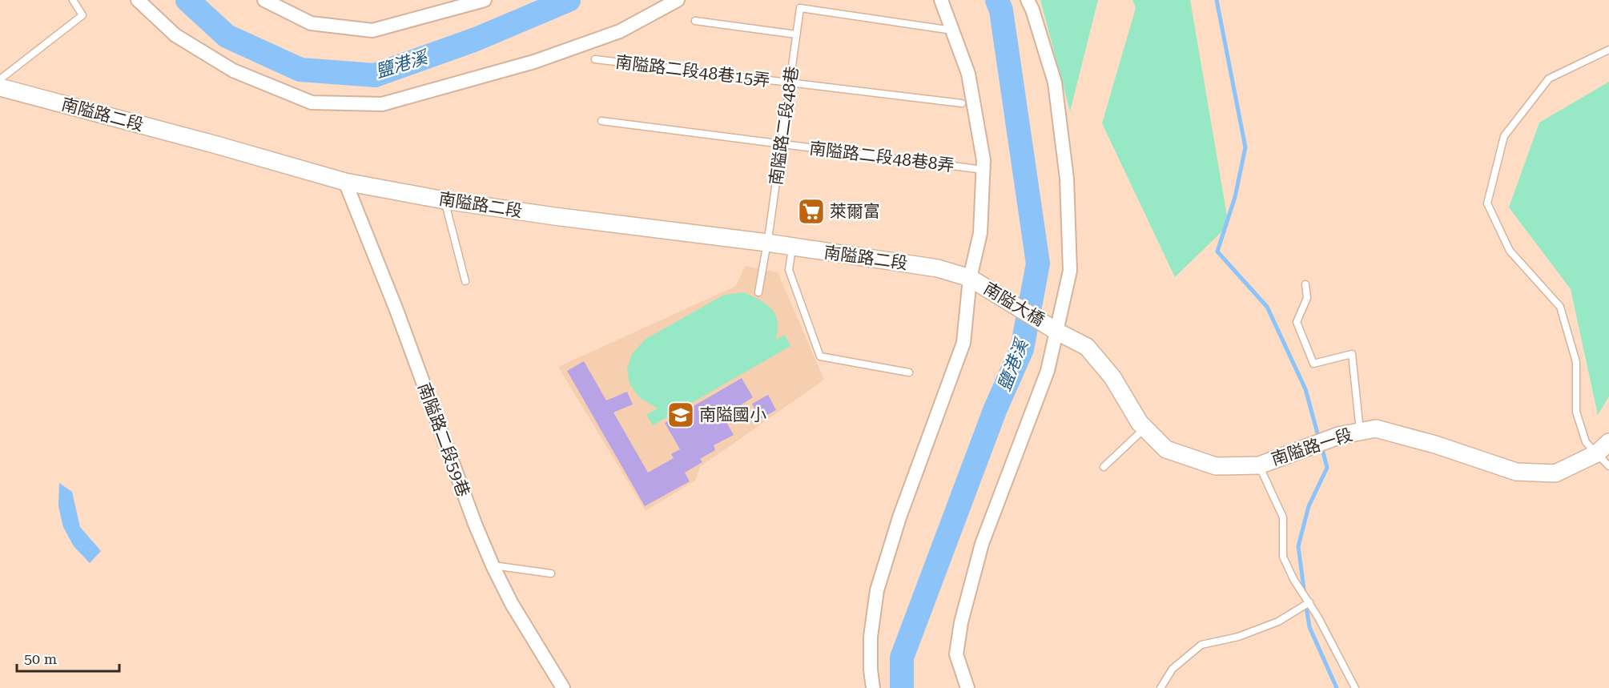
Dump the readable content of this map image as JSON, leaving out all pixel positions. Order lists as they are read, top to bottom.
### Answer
{
  "streets": {
    "street": [
      "南隘路二段",
      "南隘大橋",
      "南隘路二段59巷",
      "南隘路一段"
    ],
    "lane": ["南隘路二段48巷15弄", "南隘路二段48巷", "南隘路二段48巷8弄"]
  },
  "crossings": [
    ["南隘路二段48巷15弄", "南隘路二段48巷"],
    ["南隘路二段", "南隘路二段48巷"],
    ["南隘路二段", "南隘大橋"],
    ["南隘路二段", "南隘路二段59巷"],
    ["南隘路二段48巷", "南隘路二段48巷8弄"],
    ["南隘大橋", "南隘路一段"]
  ],
  "water": ["鹽港溪"],
  "places": {
    "supermarket": ["萊爾富"],
    "school or university": ["南隘國小"]
  },
  "scale_bar": "50 m"
}
